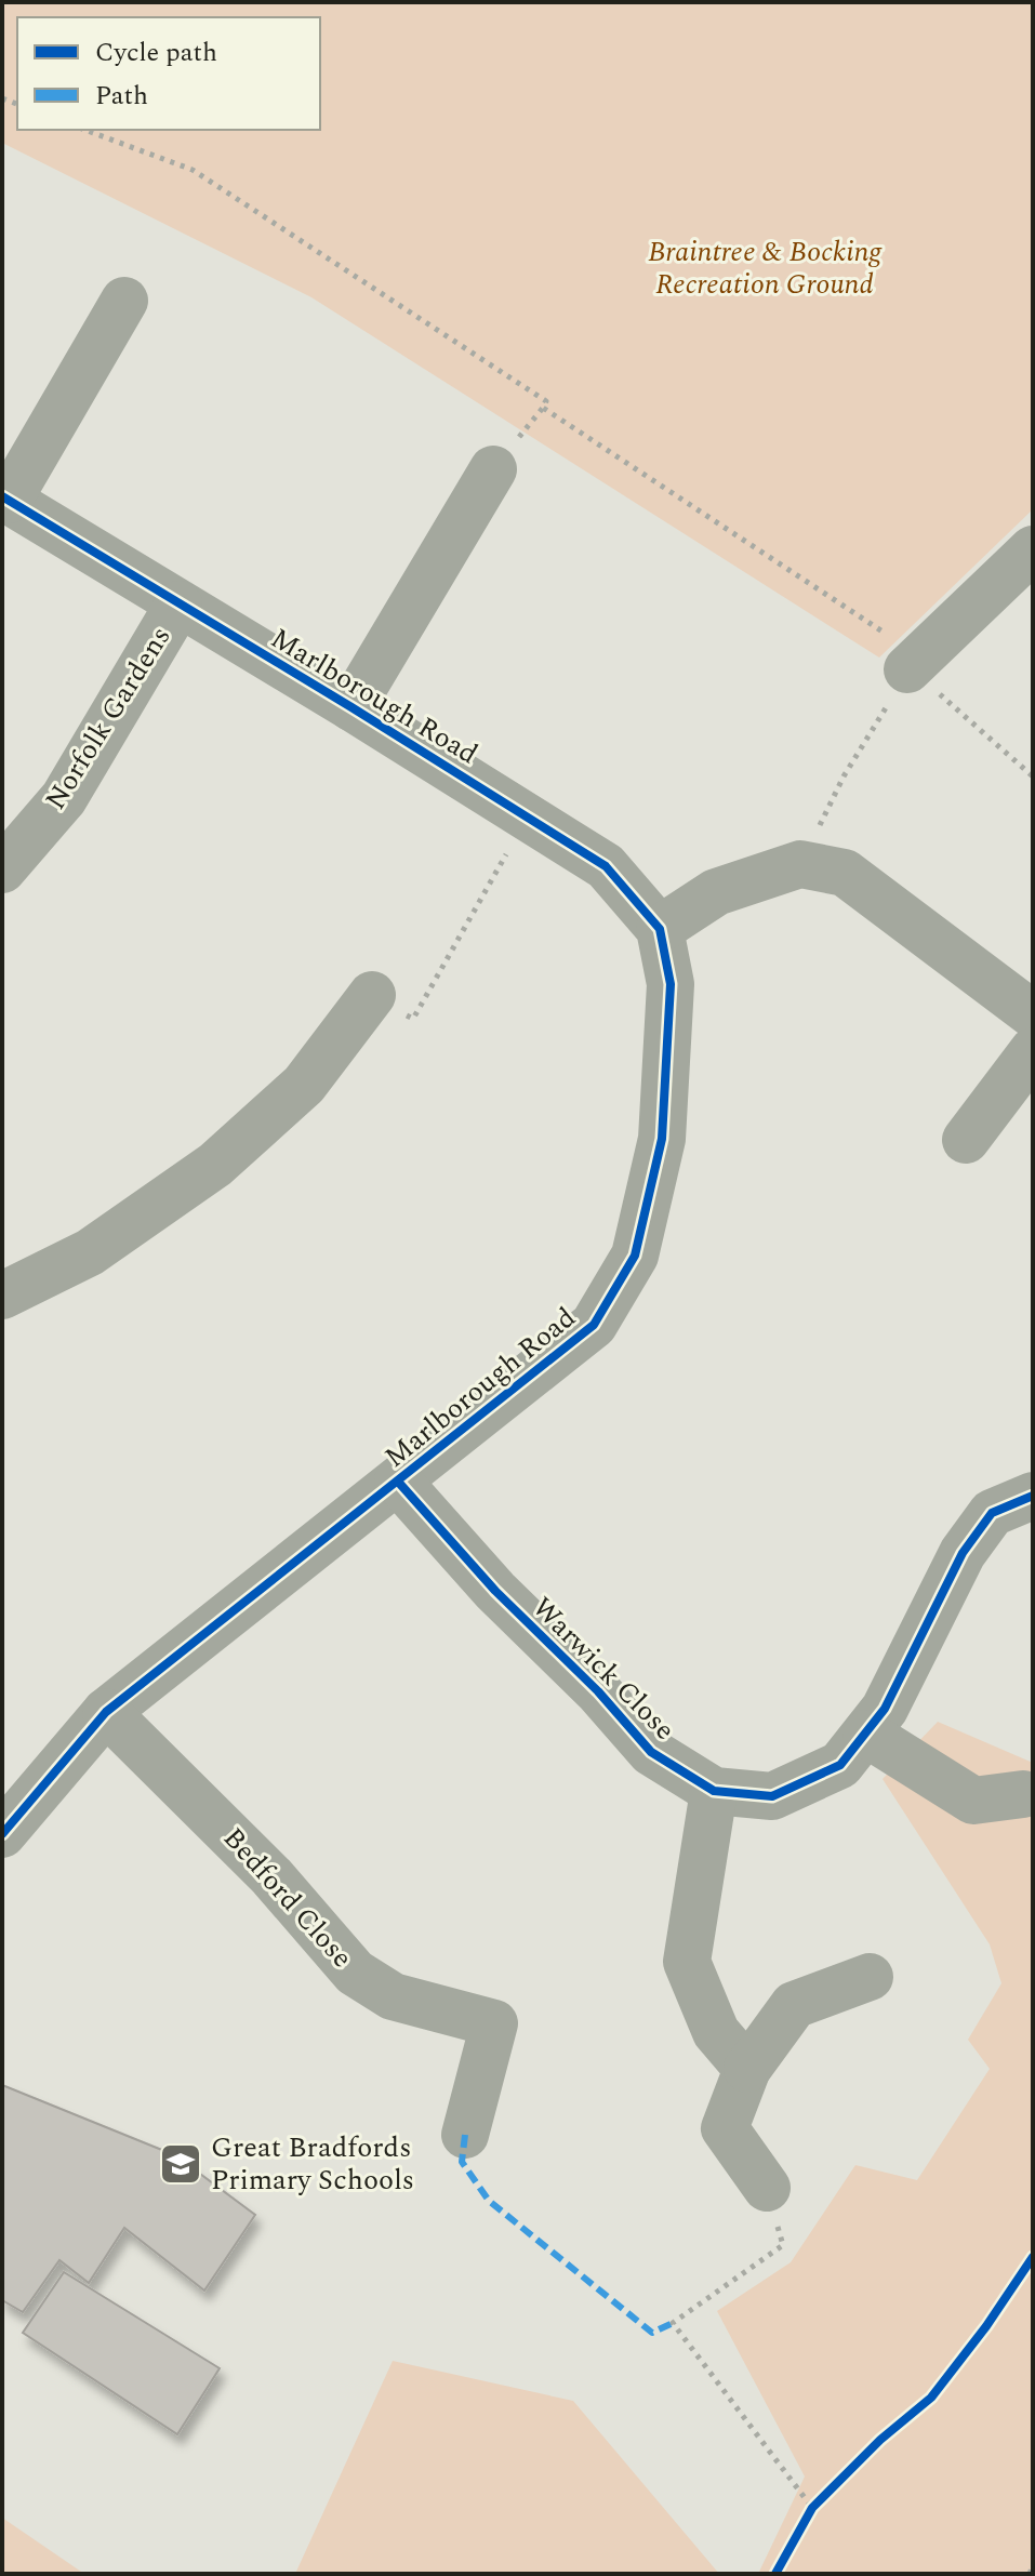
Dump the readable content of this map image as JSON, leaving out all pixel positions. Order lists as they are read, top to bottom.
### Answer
{
  "streets": {
    "street": [
      "Marlborough Road",
      "Norfolk Gardens",
      "Warwick Close",
      "Bedford Close"
    ]
  },
  "crossings": [
    ["Marlborough Road", "Norfolk Gardens"],
    ["Marlborough Road", "Warwick Close"],
    ["Marlborough Road", "Bedford Close"]
  ],
  "parks": ["Braintree & Bocking Recreation Ground"],
  "places": {
    "school or university": ["Great Bradfords Primary Schools"]
  },
  "legend": ["Cycle path", "Path"]
}
